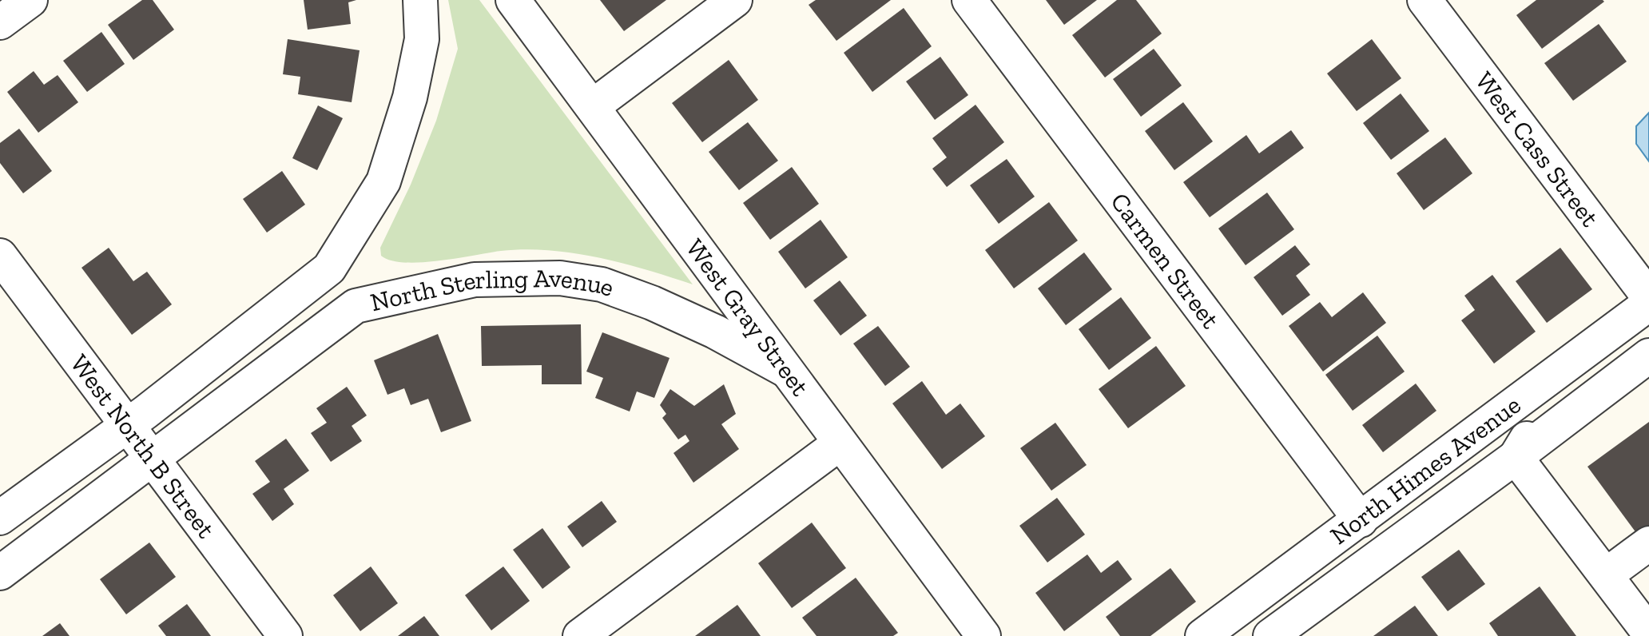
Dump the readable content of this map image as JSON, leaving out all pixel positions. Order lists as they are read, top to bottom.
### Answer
{
  "streets": {
    "street": [
      "West Cass Street",
      "Carmen Street",
      "North Sterling Avenue",
      "West Gray Street",
      "West North B Street",
      "North Himes Avenue"
    ]
  },
  "crossings": [
    ["Carmen Street", "North Himes Avenue"],
    ["North Sterling Avenue", "West Gray Street"],
    ["North Sterling Avenue", "West North B Street"]
  ]
}
